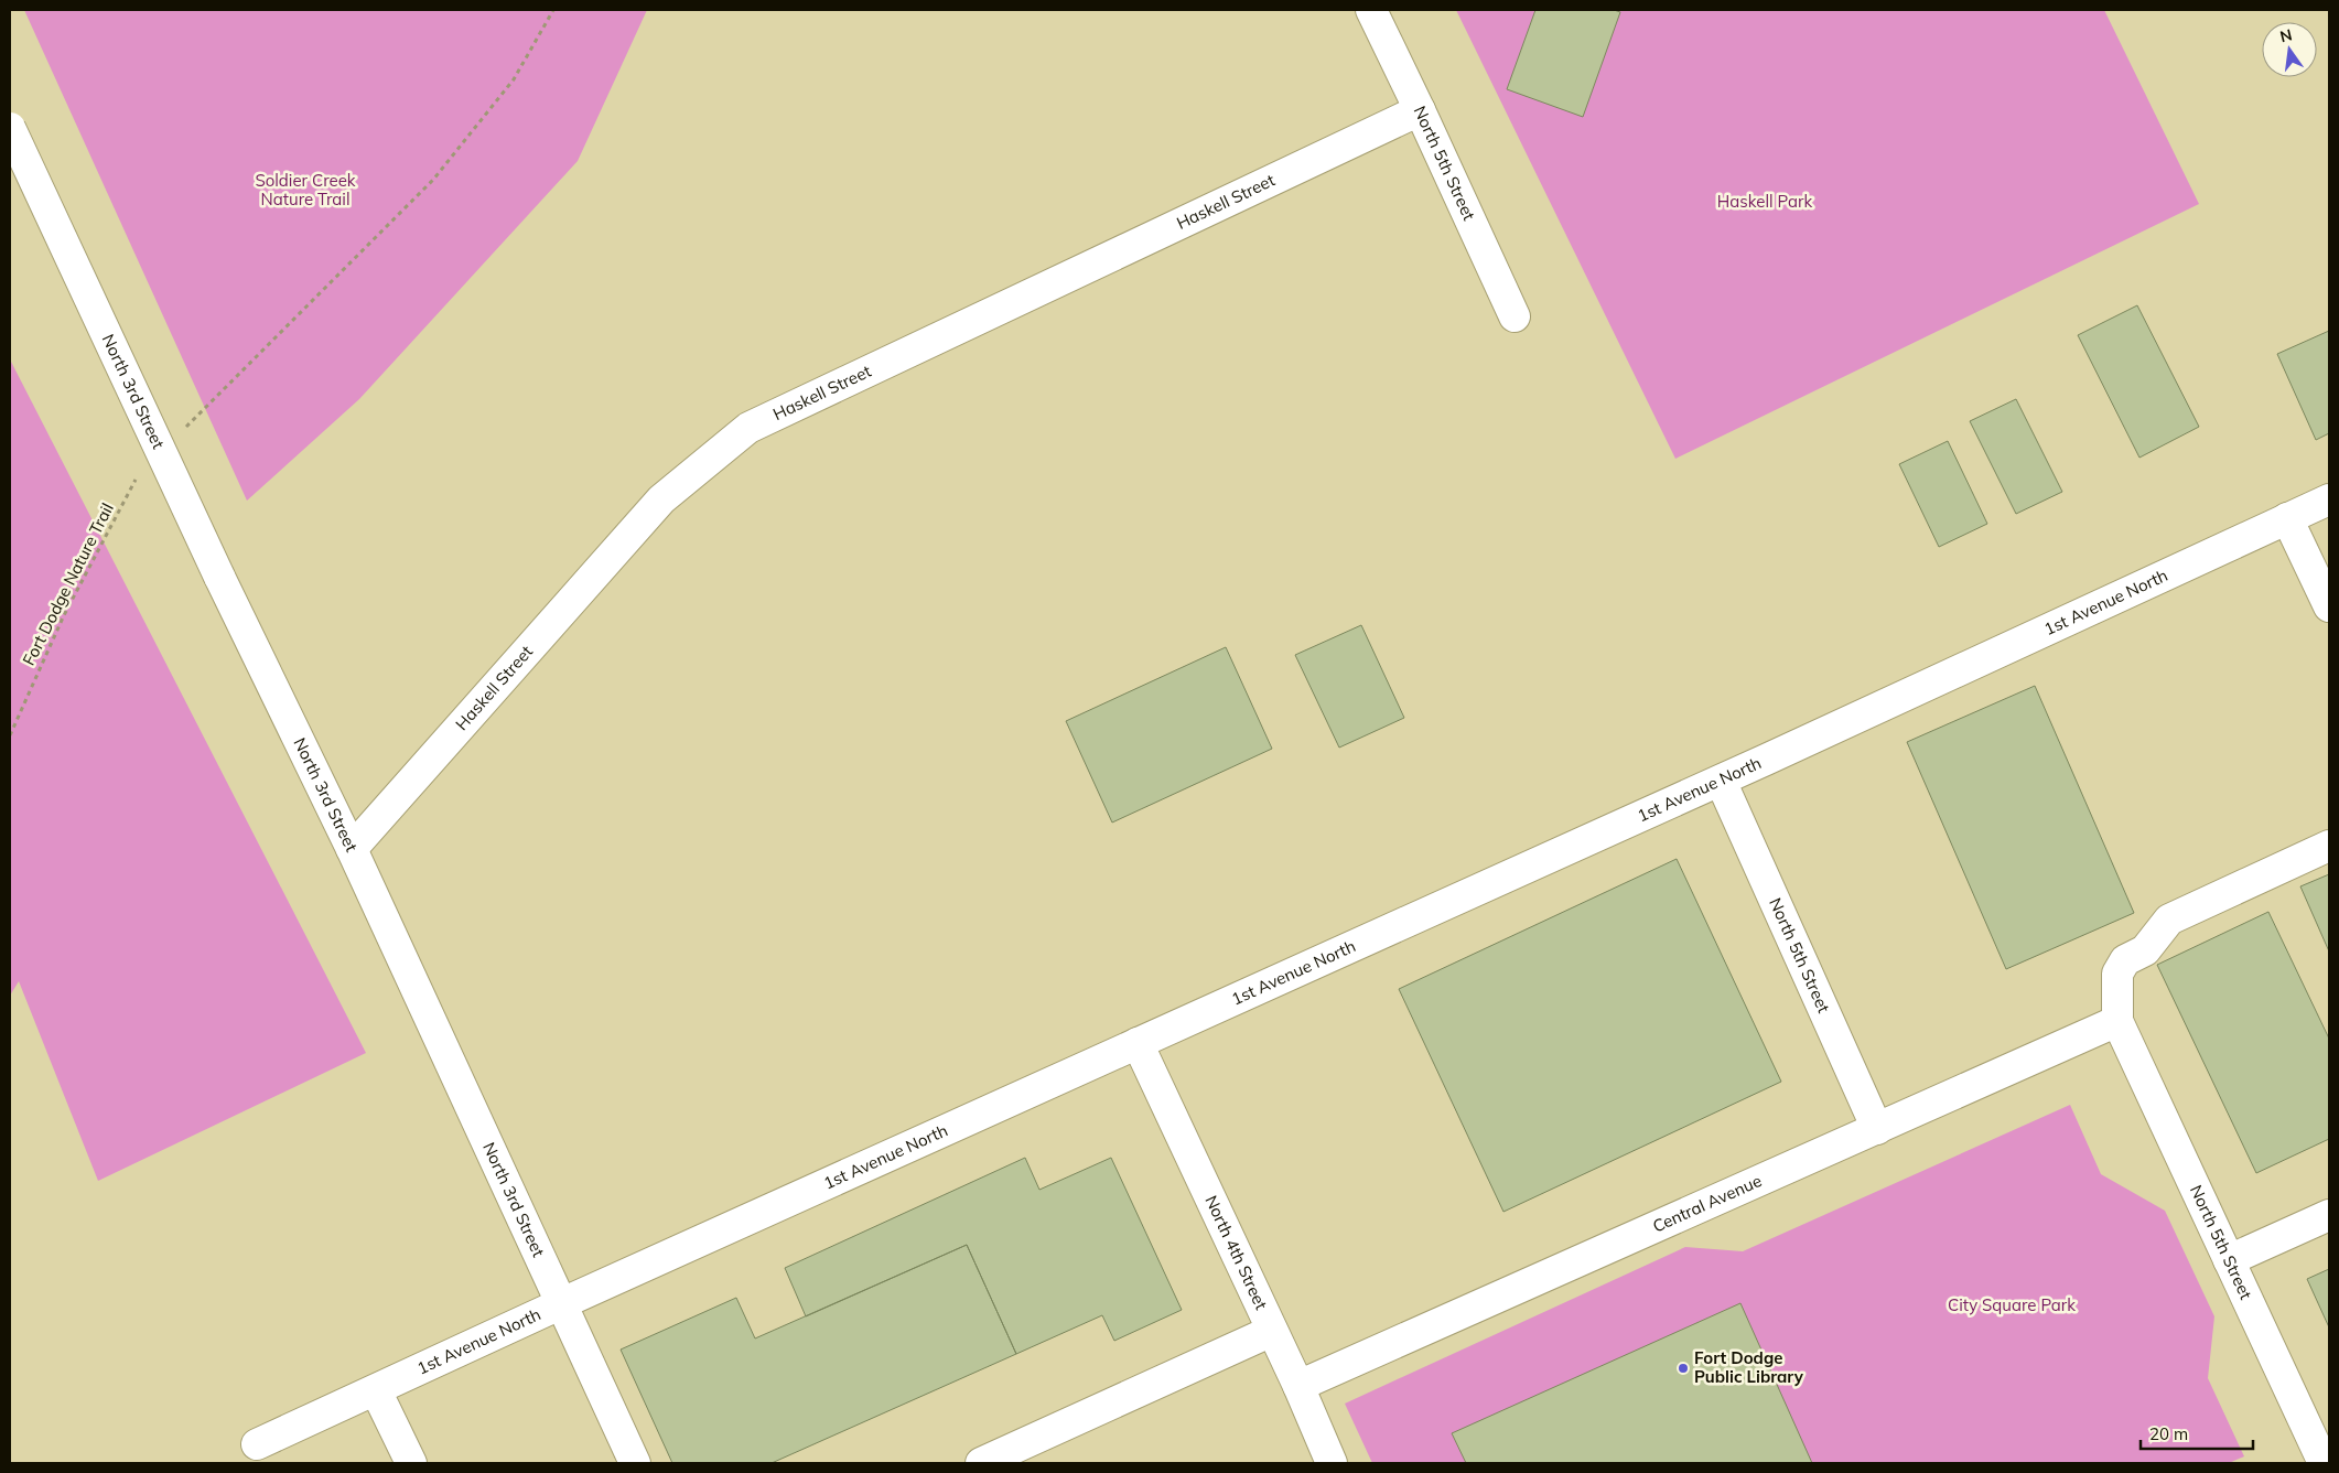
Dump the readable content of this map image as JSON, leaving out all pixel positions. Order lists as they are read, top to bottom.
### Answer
{
  "streets": {
    "main road": [
      "North 5th Street",
      "Haskell Street",
      "North 3rd Street",
      "1st Avenue North",
      "Central Avenue",
      "North 4th Street"
    ],
    "path": ["Fort Dodge Nature Trail"]
  },
  "crossings": [
    ["North 5th Street", "Haskell Street"],
    ["North 5th Street", "1st Avenue North"],
    ["North 5th Street", "Central Avenue"],
    ["Haskell Street", "North 3rd Street"],
    ["North 3rd Street", "1st Avenue North"],
    ["1st Avenue North", "North 4th Street"],
    ["Central Avenue", "North 4th Street"]
  ],
  "parks": ["Soldier Creek Nature Trail", "Haskell Park", "City Square Park"],
  "places": ["Fort Dodge Public Library"],
  "scale_bar": "20 m",
  "north": "top"
}
